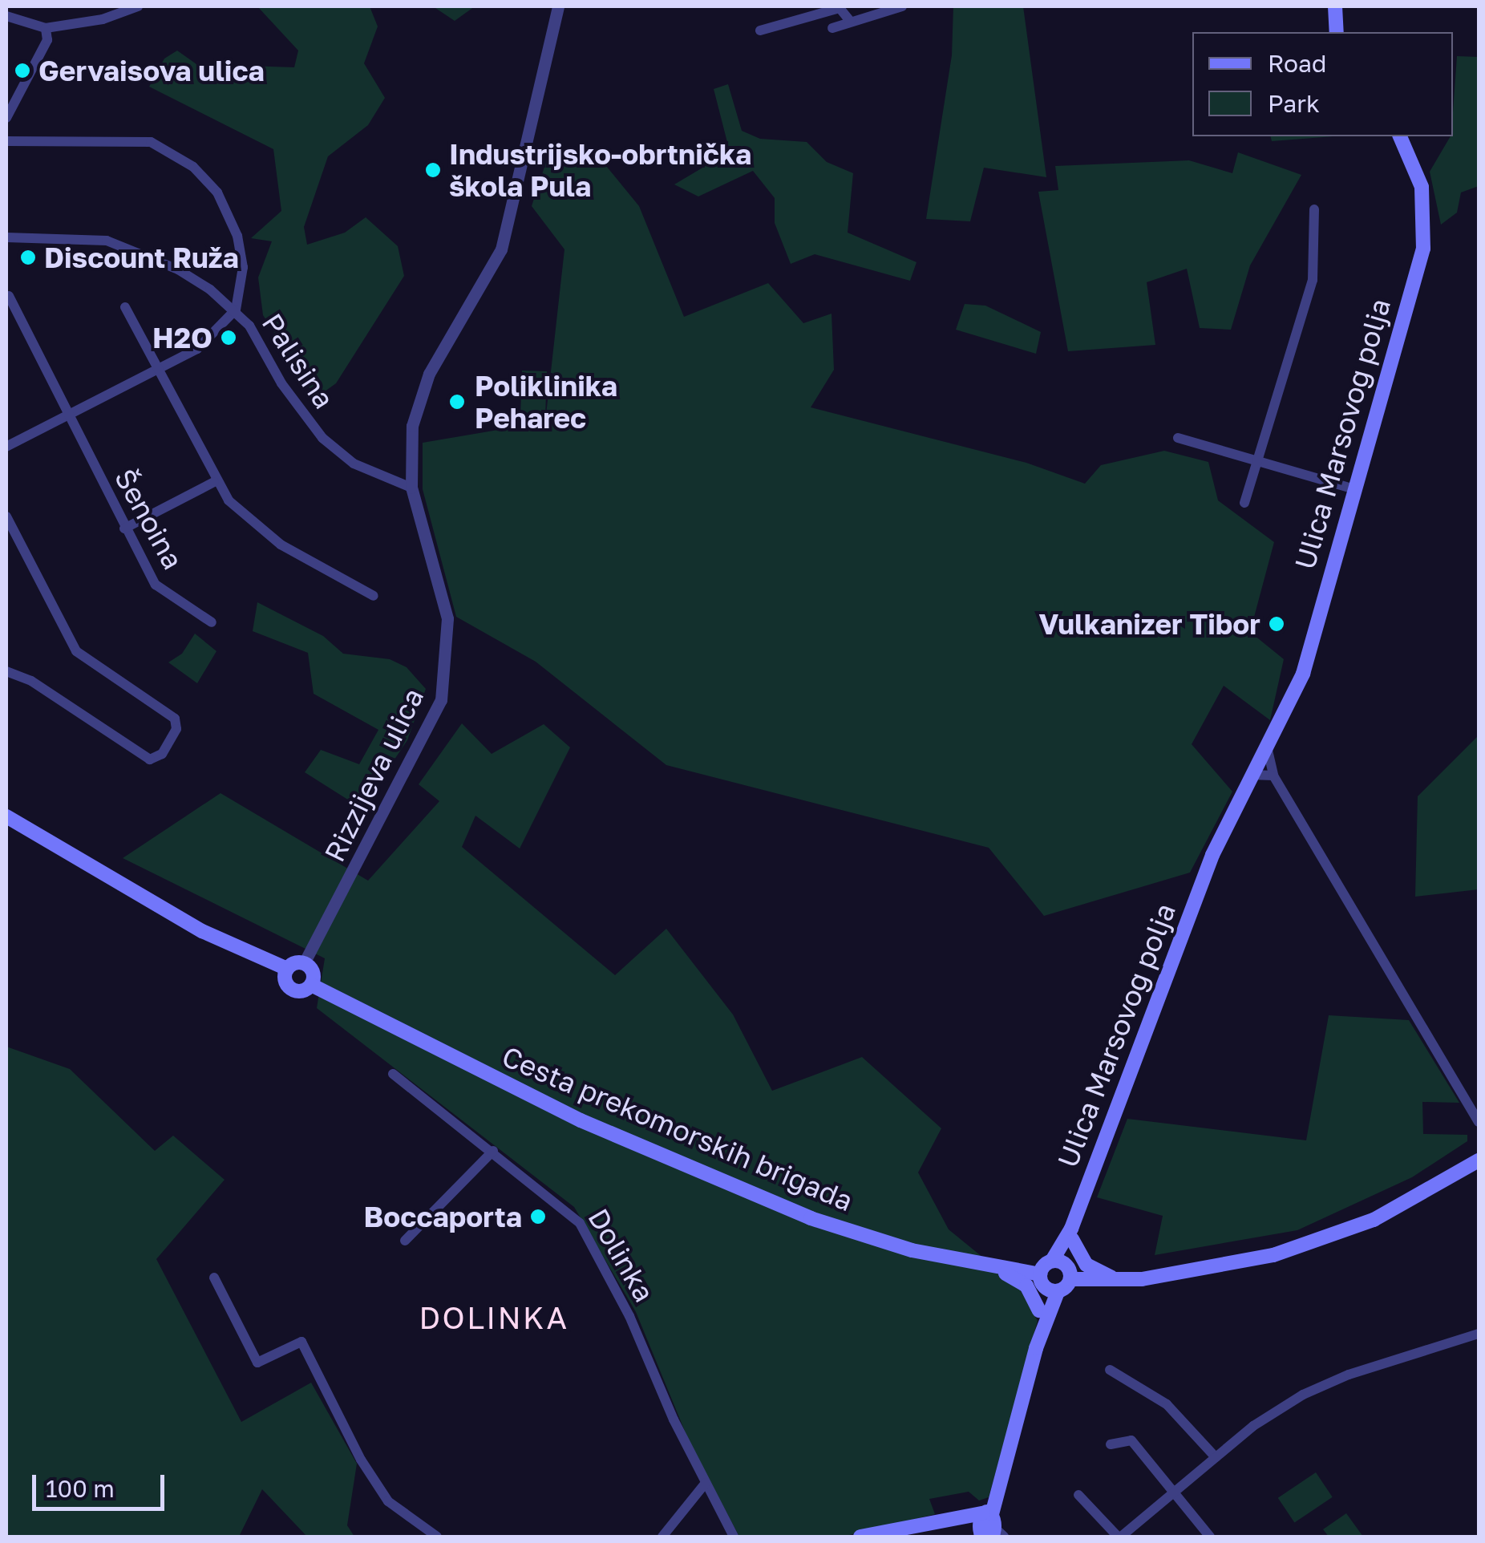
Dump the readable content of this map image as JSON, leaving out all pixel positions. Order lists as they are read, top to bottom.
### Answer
{
  "streets": {
    "main road": ["Ulica Marsovog polja", "Cesta prekomorskih brigada"],
    "street": [
      "Palisina",
      "Šenoina",
      "Rizzijeva ulica",
      "Dolinka"
    ]
  },
  "crossings": [
    ["Palisina", "Rizzijeva ulica"],
    ["Rizzijeva ulica", "Cesta prekomorskih brigada"]
  ],
  "districts": ["DOLINKA"],
  "places": [
    "Gervaisova ulica",
    "Industrijsko-obrtnička škola Pula",
    "Discount Ruža",
    "H2O",
    "Poliklinika Peharec",
    "Vulkanizer Tibor",
    "Boccaporta"
  ],
  "legend": ["Road", "Park"],
  "scale_bar": "100 m"
}
